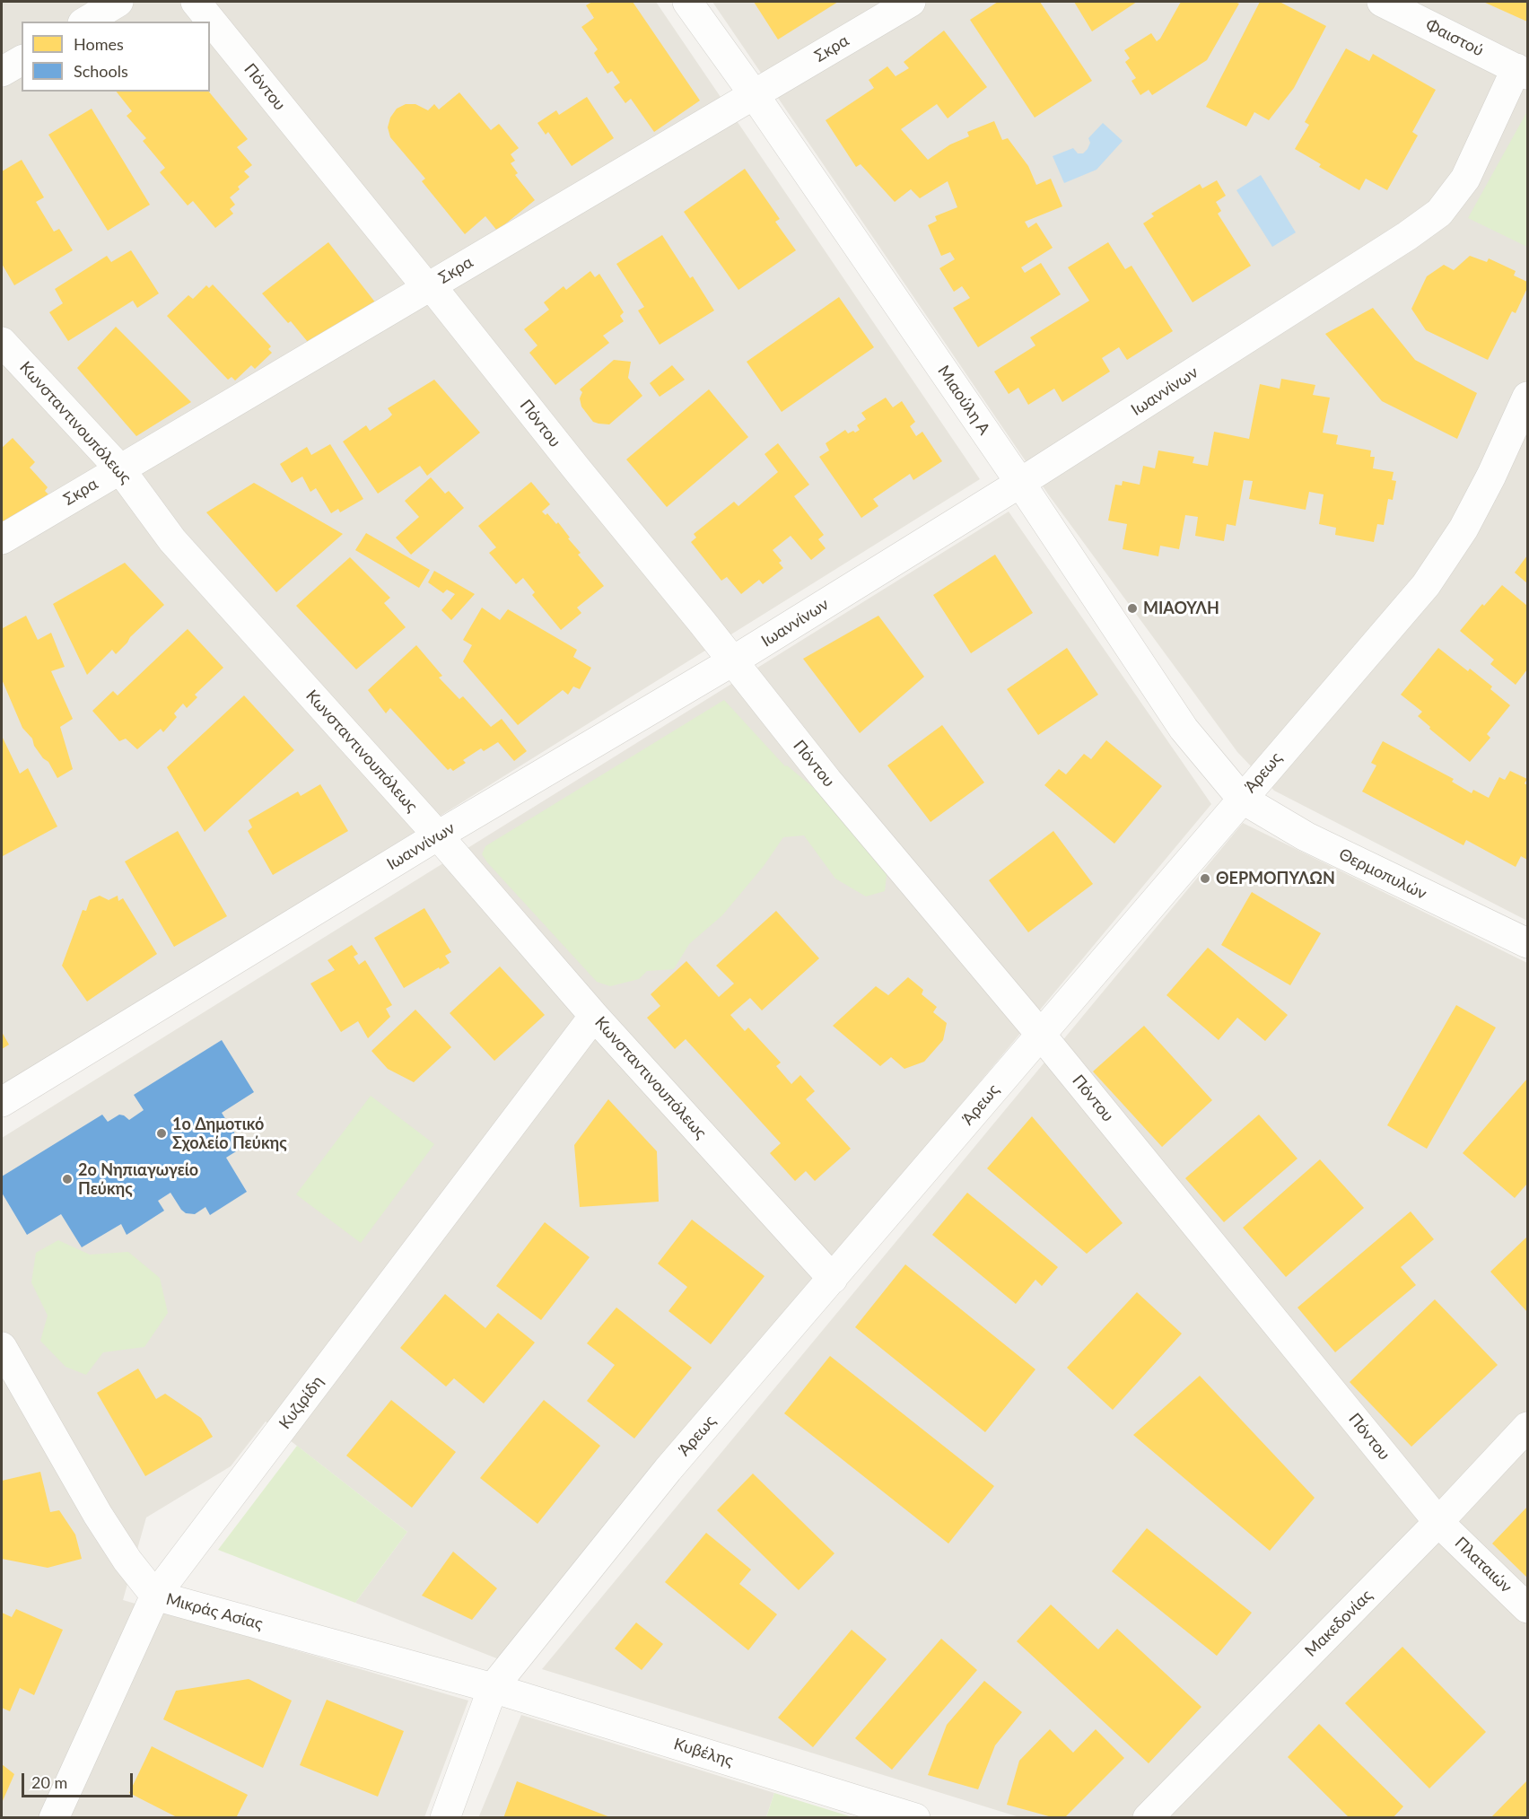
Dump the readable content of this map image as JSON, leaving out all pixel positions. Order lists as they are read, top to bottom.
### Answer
{
  "streets": {
    "street": [
      "Φαιστού",
      "Σκρα",
      "Πόντου",
      "Ιωαννίνων",
      "Μιαούλη Α",
      "Κωνσταντινουπόλεως",
      "Άρεως",
      "Θερμοπυλών",
      "Κυζιρίδη",
      "Πλαταιών",
      "Μικράς Ασίας",
      "Μακεδονίας",
      "Κυβέλης"
    ]
  },
  "crossings": [
    ["Φαιστού", "Ιωαννίνων"],
    ["Σκρα", "Πόντου"],
    ["Σκρα", "Μιαούλη Α"],
    ["Σκρα", "Κωνσταντινουπόλεως"],
    ["Πόντου", "Ιωαννίνων"],
    ["Πόντου", "Άρεως"],
    ["Πόντου", "Πλαταιών"],
    ["Πόντου", "Μακεδονίας"],
    ["Ιωαννίνων", "Μιαούλη Α"],
    ["Ιωαννίνων", "Κωνσταντινουπόλεως"],
    ["Μιαούλη Α", "Άρεως"],
    ["Μιαούλη Α", "Θερμοπυλών"],
    ["Κωνσταντινουπόλεως", "Άρεως"],
    ["Κωνσταντινουπόλεως", "Κυζιρίδη"],
    ["Άρεως", "Θερμοπυλών"],
    ["Άρεως", "Μικράς Ασίας"],
    ["Άρεως", "Κυβέλης"],
    ["Κυζιρίδη", "Μικράς Ασίας"],
    ["Πλαταιών", "Μακεδονίας"],
    ["Μικράς Ασίας", "Κυβέλης"]
  ],
  "places": [
    "ΜΙΑΟΥΛΗ",
    "ΘΕΡΜΟΠΥΛΩΝ",
    "1ο Δημοτικό Σχολείο Πεύκης",
    "2ο Νηπιαγωγείο Πεύκης"
  ],
  "legend": ["Homes", "Schools"],
  "scale_bar": "20 m"
}
